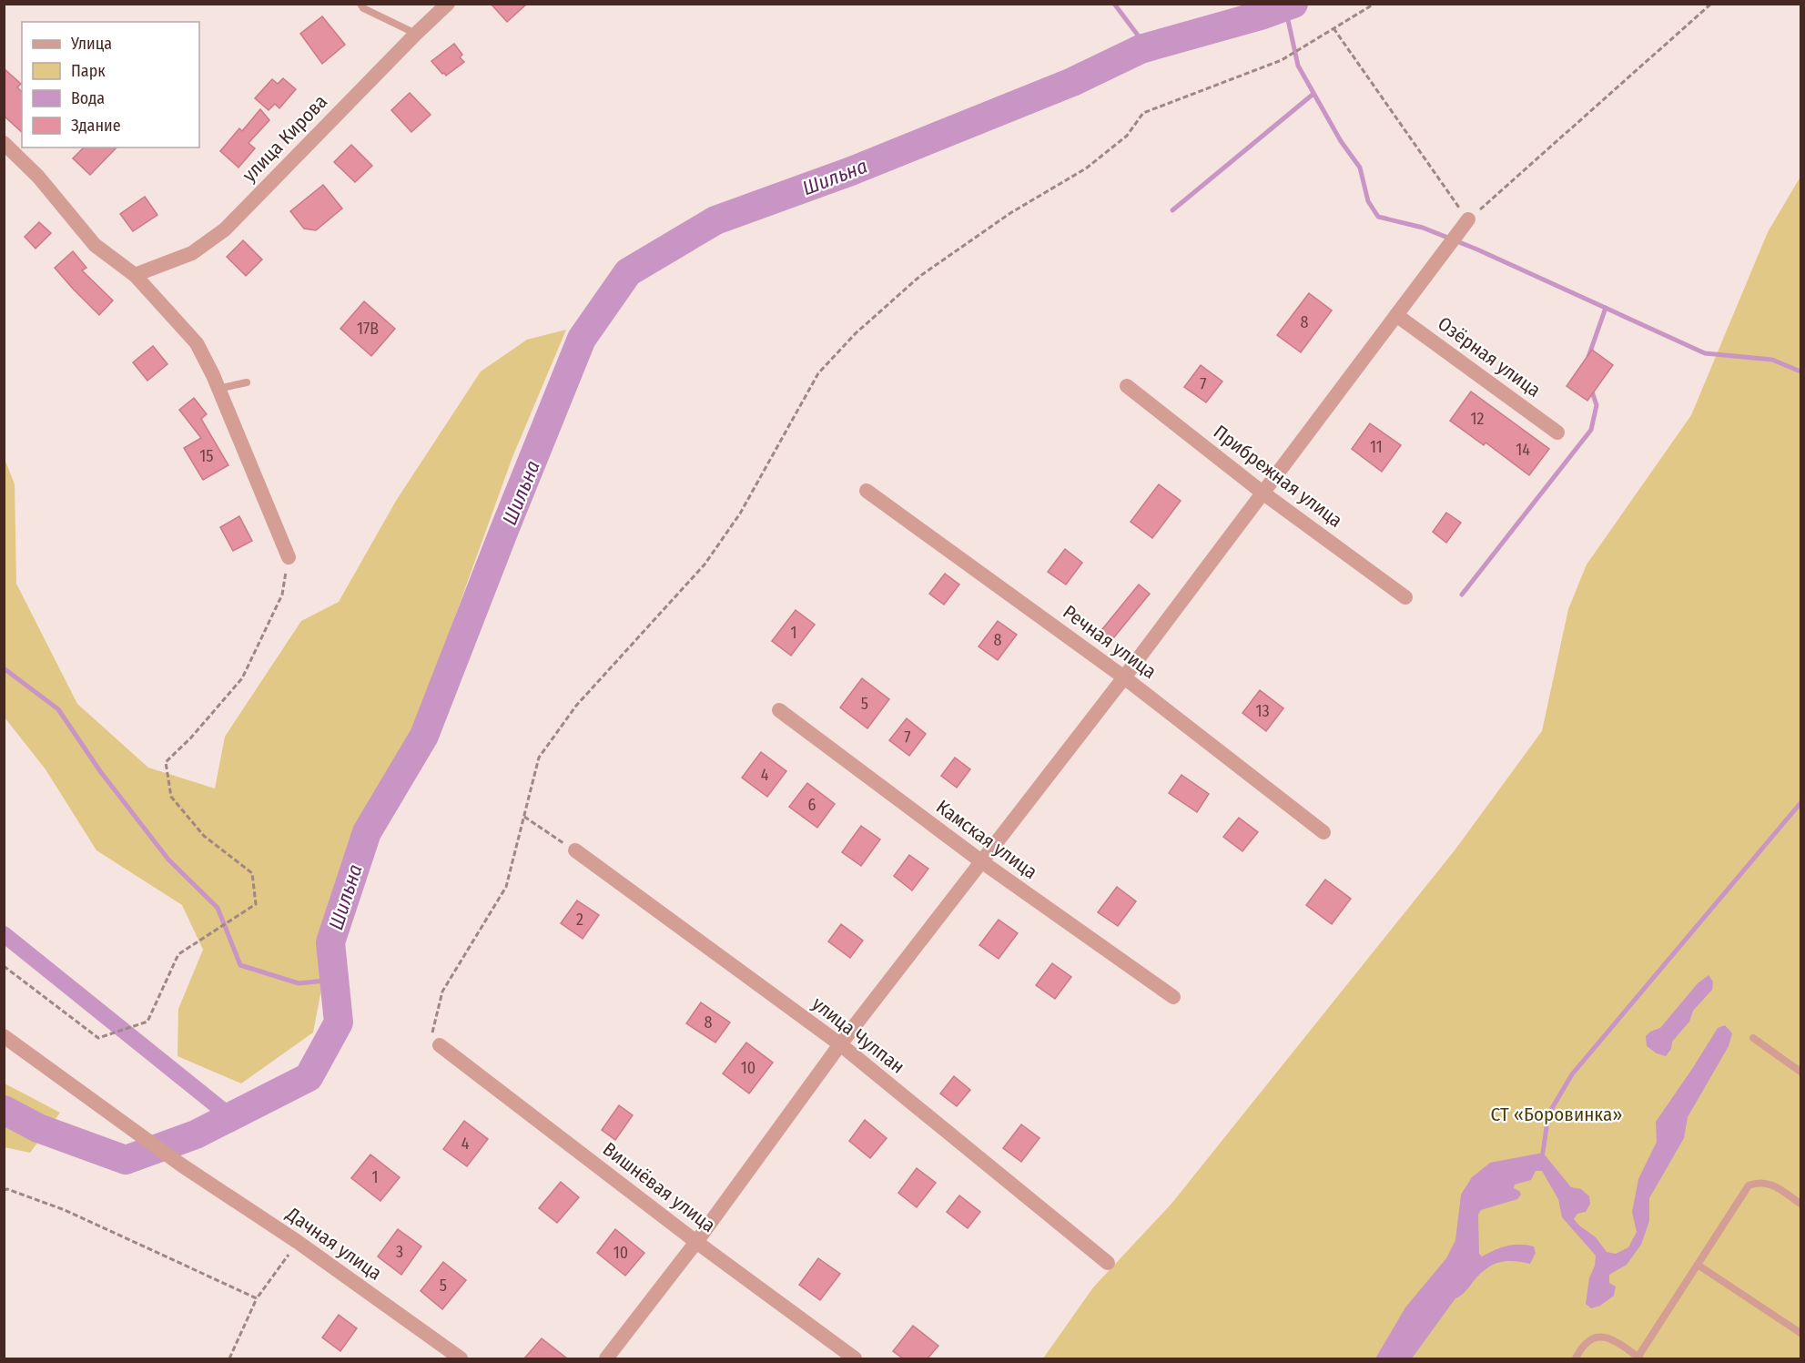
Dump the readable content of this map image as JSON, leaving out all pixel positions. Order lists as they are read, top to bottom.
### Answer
{
  "streets": {
    "street": [
      "улица Кирова",
      "Озёрная улица",
      "Прибрежная улица",
      "Речная улица",
      "Камская улица",
      "улица Чулпан",
      "Вишнёвая улица",
      "Дачная улица"
    ]
  },
  "water": ["Шильна"],
  "parks": ["СТ «Боровинка»"],
  "house_numbers": [
    "8",
    "17В",
    "7",
    "12",
    "11",
    "14",
    "15",
    "1",
    "8",
    "5",
    "13",
    "7",
    "4",
    "6",
    "2",
    "8",
    "10",
    "4",
    "1",
    "3",
    "10",
    "5"
  ],
  "legend": [
    "Улица",
    "Парк",
    "Вода",
    "Здание"
  ]
}
